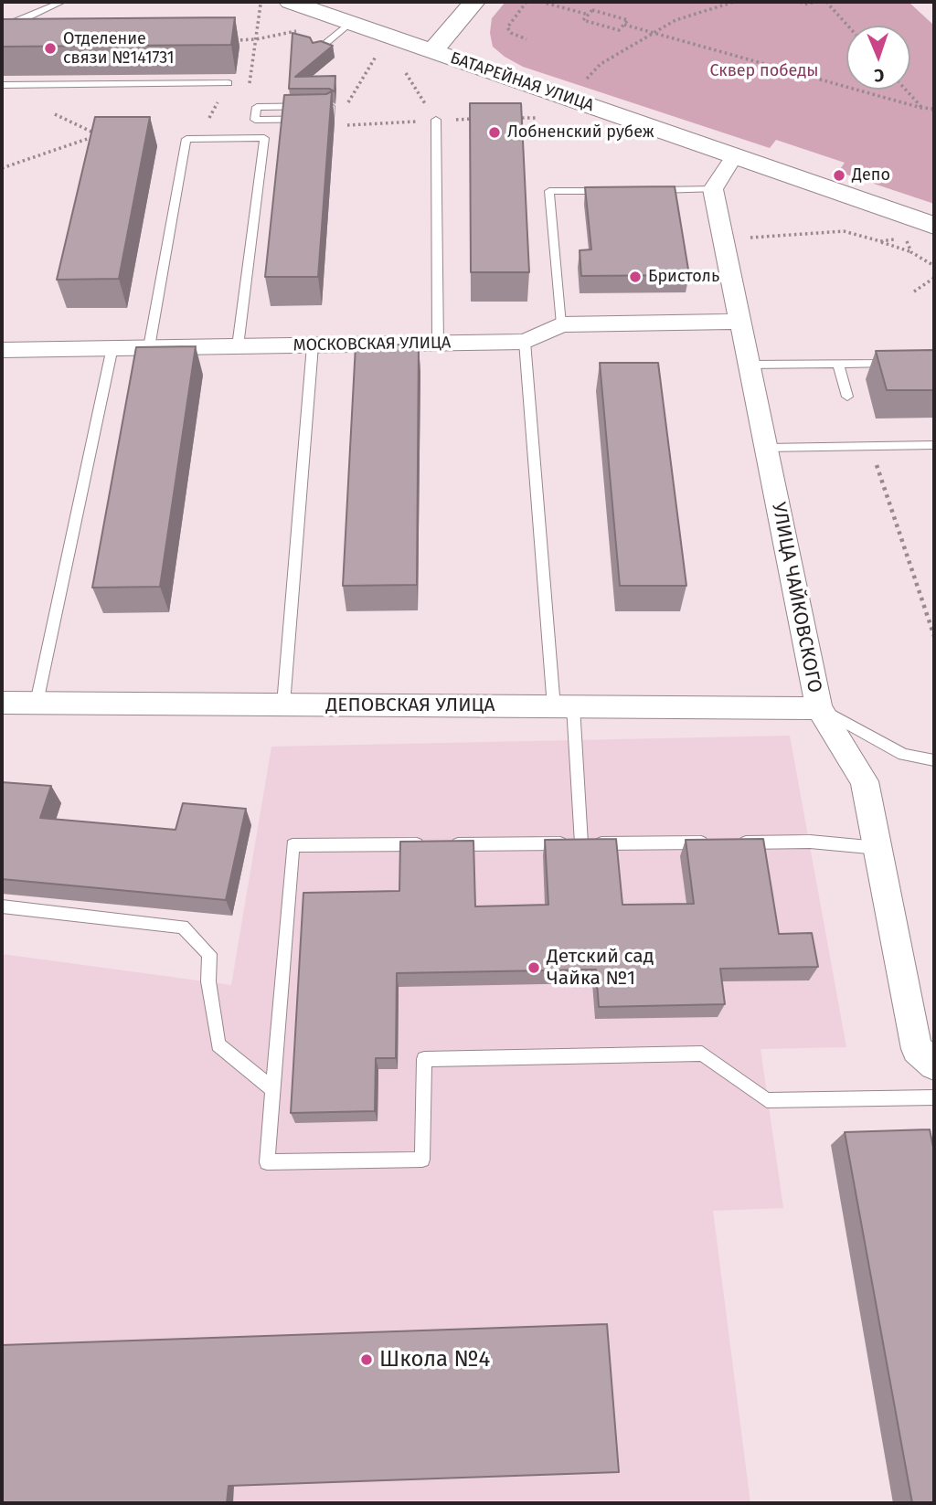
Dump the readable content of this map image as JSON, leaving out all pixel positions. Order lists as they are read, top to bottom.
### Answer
{
  "streets": {
    "main road": ["БАТАРЕЙНАЯ УЛИЦА"],
    "street": ["МОСКОВСКАЯ УЛИЦА", "УЛИЦА ЧАЙКОВСКОГО", "ДЕПОВСКАЯ УЛИЦА"]
  },
  "crossings": [
    ["МОСКОВСКАЯ УЛИЦА", "УЛИЦА ЧАЙКОВСКОГО"],
    ["УЛИЦА ЧАЙКОВСКОГО", "ДЕПОВСКАЯ УЛИЦА"]
  ],
  "parks": ["Сквер победы"],
  "places": [
    "Отделение связи №141731",
    "Лобненский рубеж",
    "Депо",
    "Бристоль",
    "Детский сад Чайка №1",
    "Школа №4"
  ],
  "north": "bottom"
}
